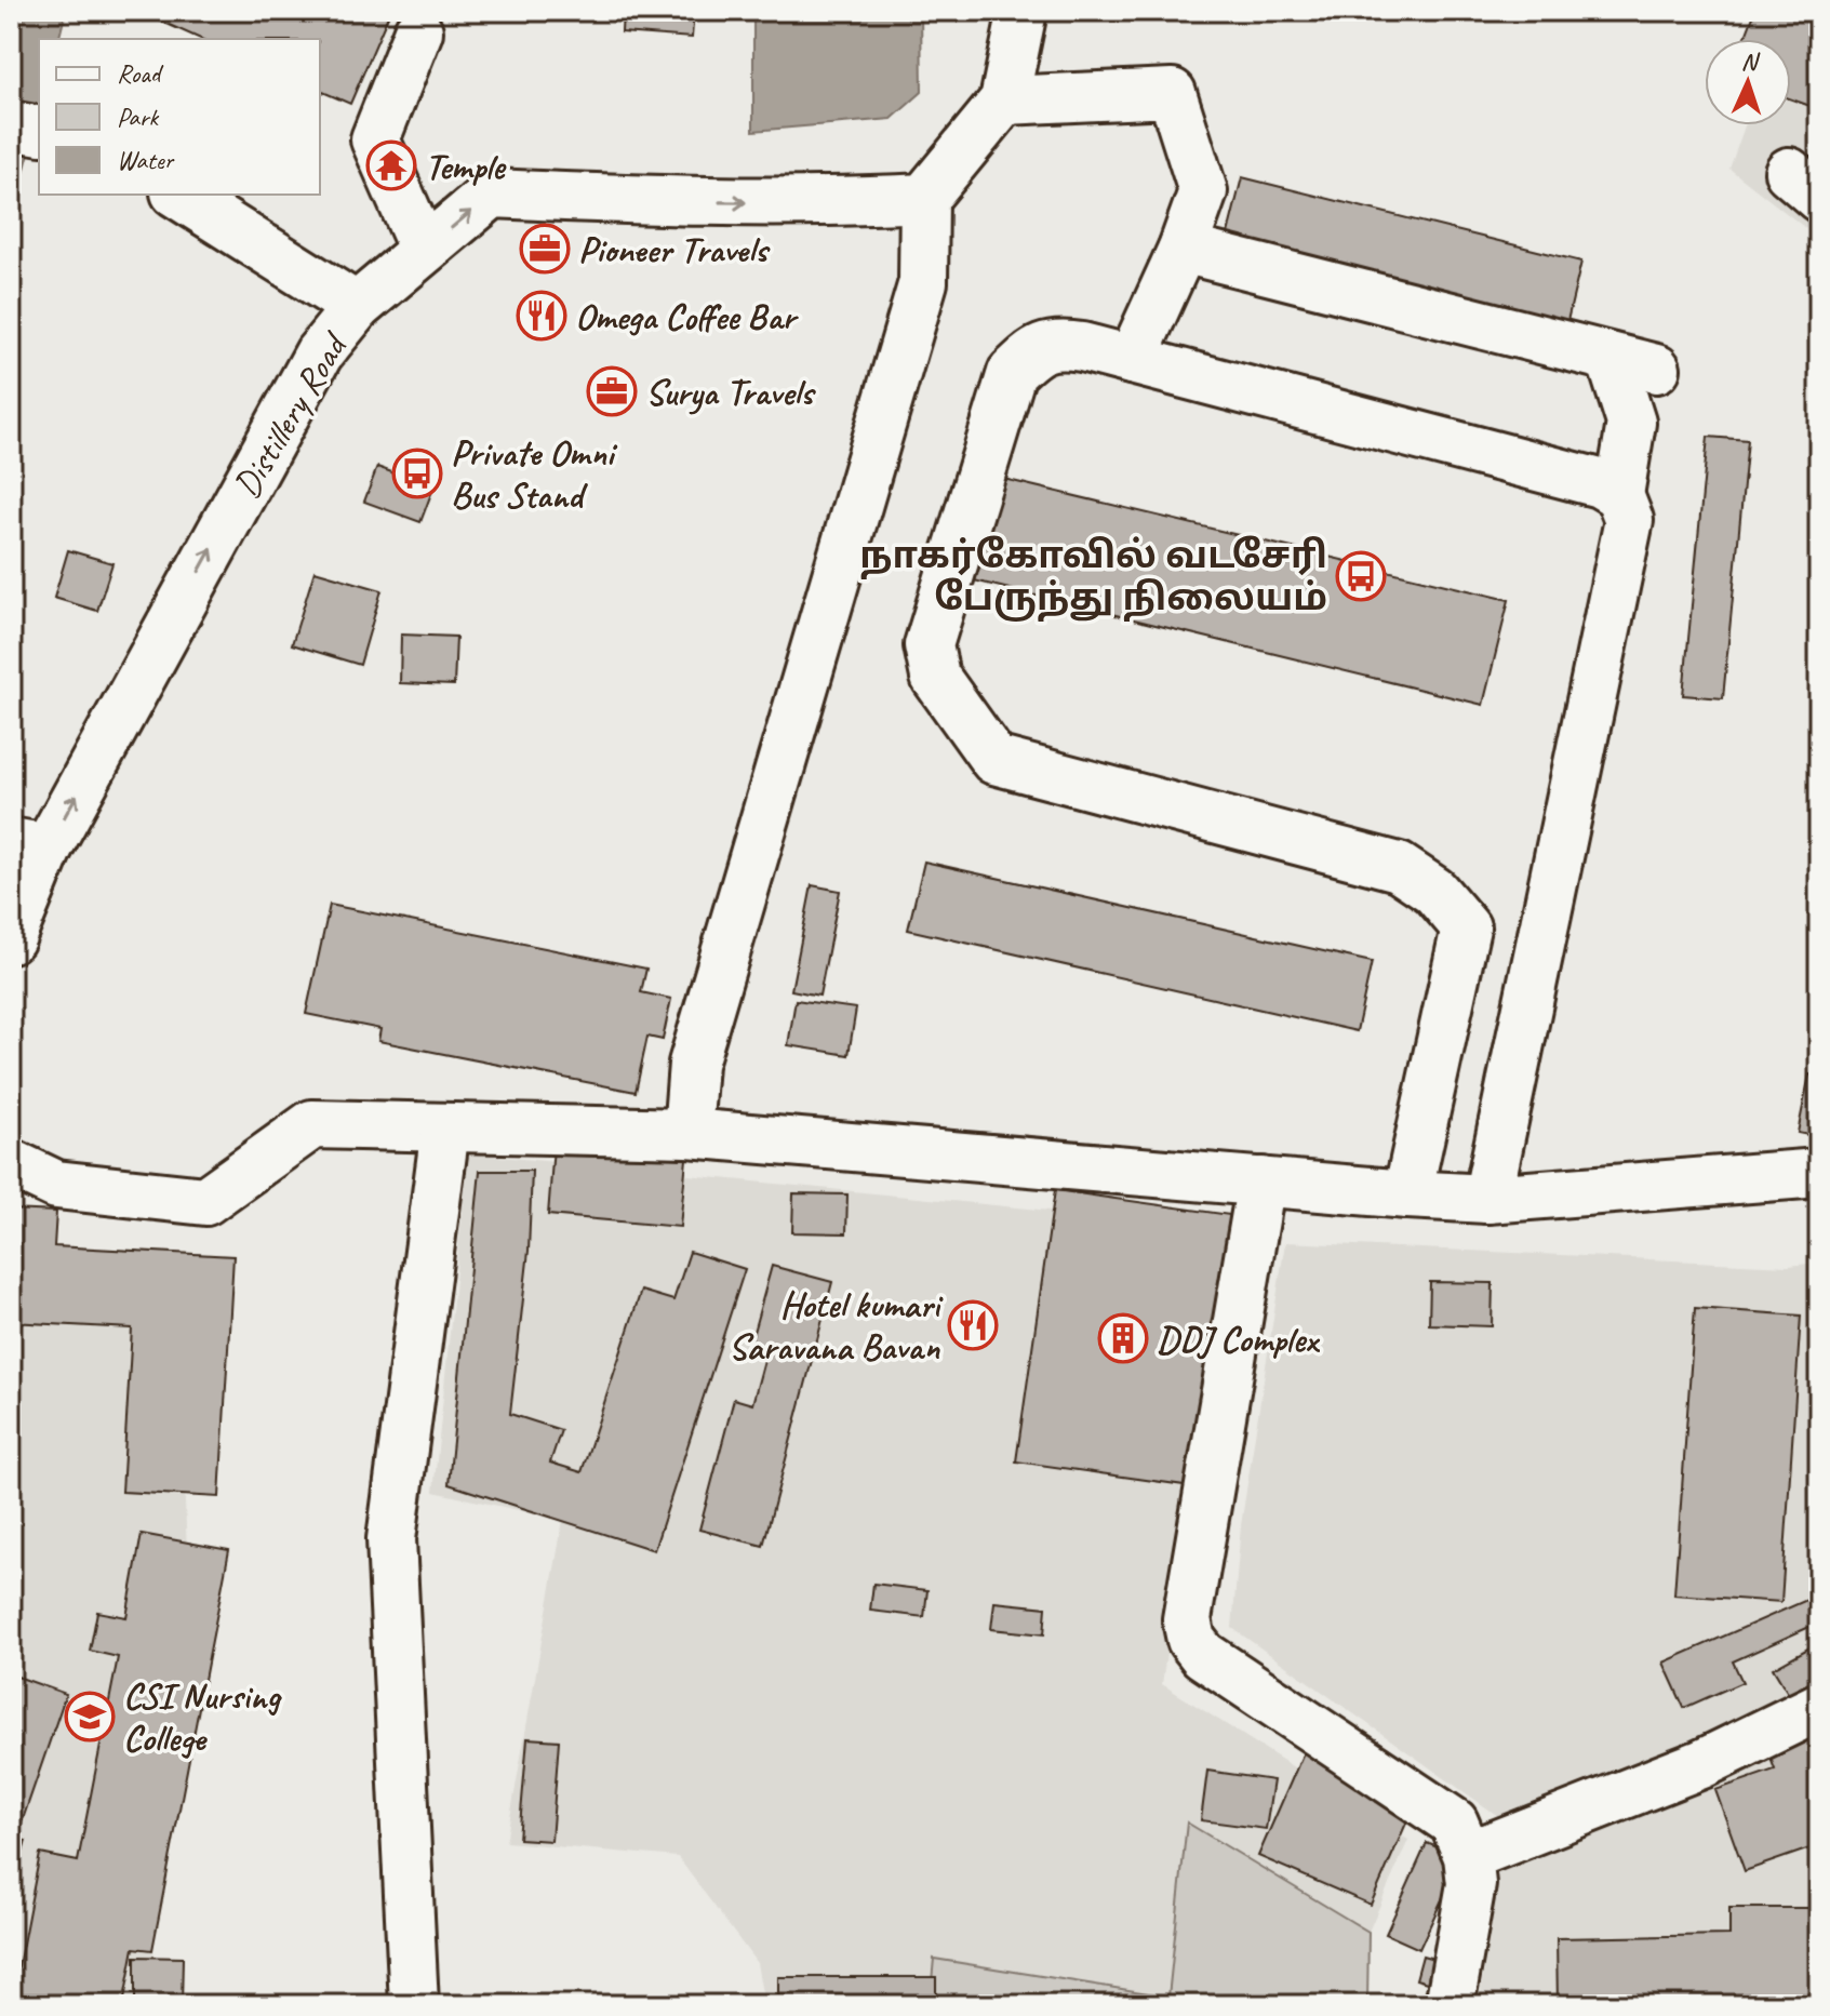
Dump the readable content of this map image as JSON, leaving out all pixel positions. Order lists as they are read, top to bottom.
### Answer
{
  "streets": {
    "street": ["Distillery Road"]
  },
  "one_way": ["Distillery Road"],
  "places": {
    "temple": ["Temple"],
    "office": ["Pioneer Travels", "Surya Travels"],
    "restaurant": ["Omega Coffee Bar", "Hotel kumari Saravana Bavan"],
    "bus stop": ["Private Omni Bus Stand", "நாகர்கோவில் வடசேரி பேருந்து நிலையம்"],
    "building": ["DDJ Complex"],
    "school or university": ["CSI Nursing College"]
  },
  "legend": ["Road", "Park", "Water"],
  "north": "top"
}
